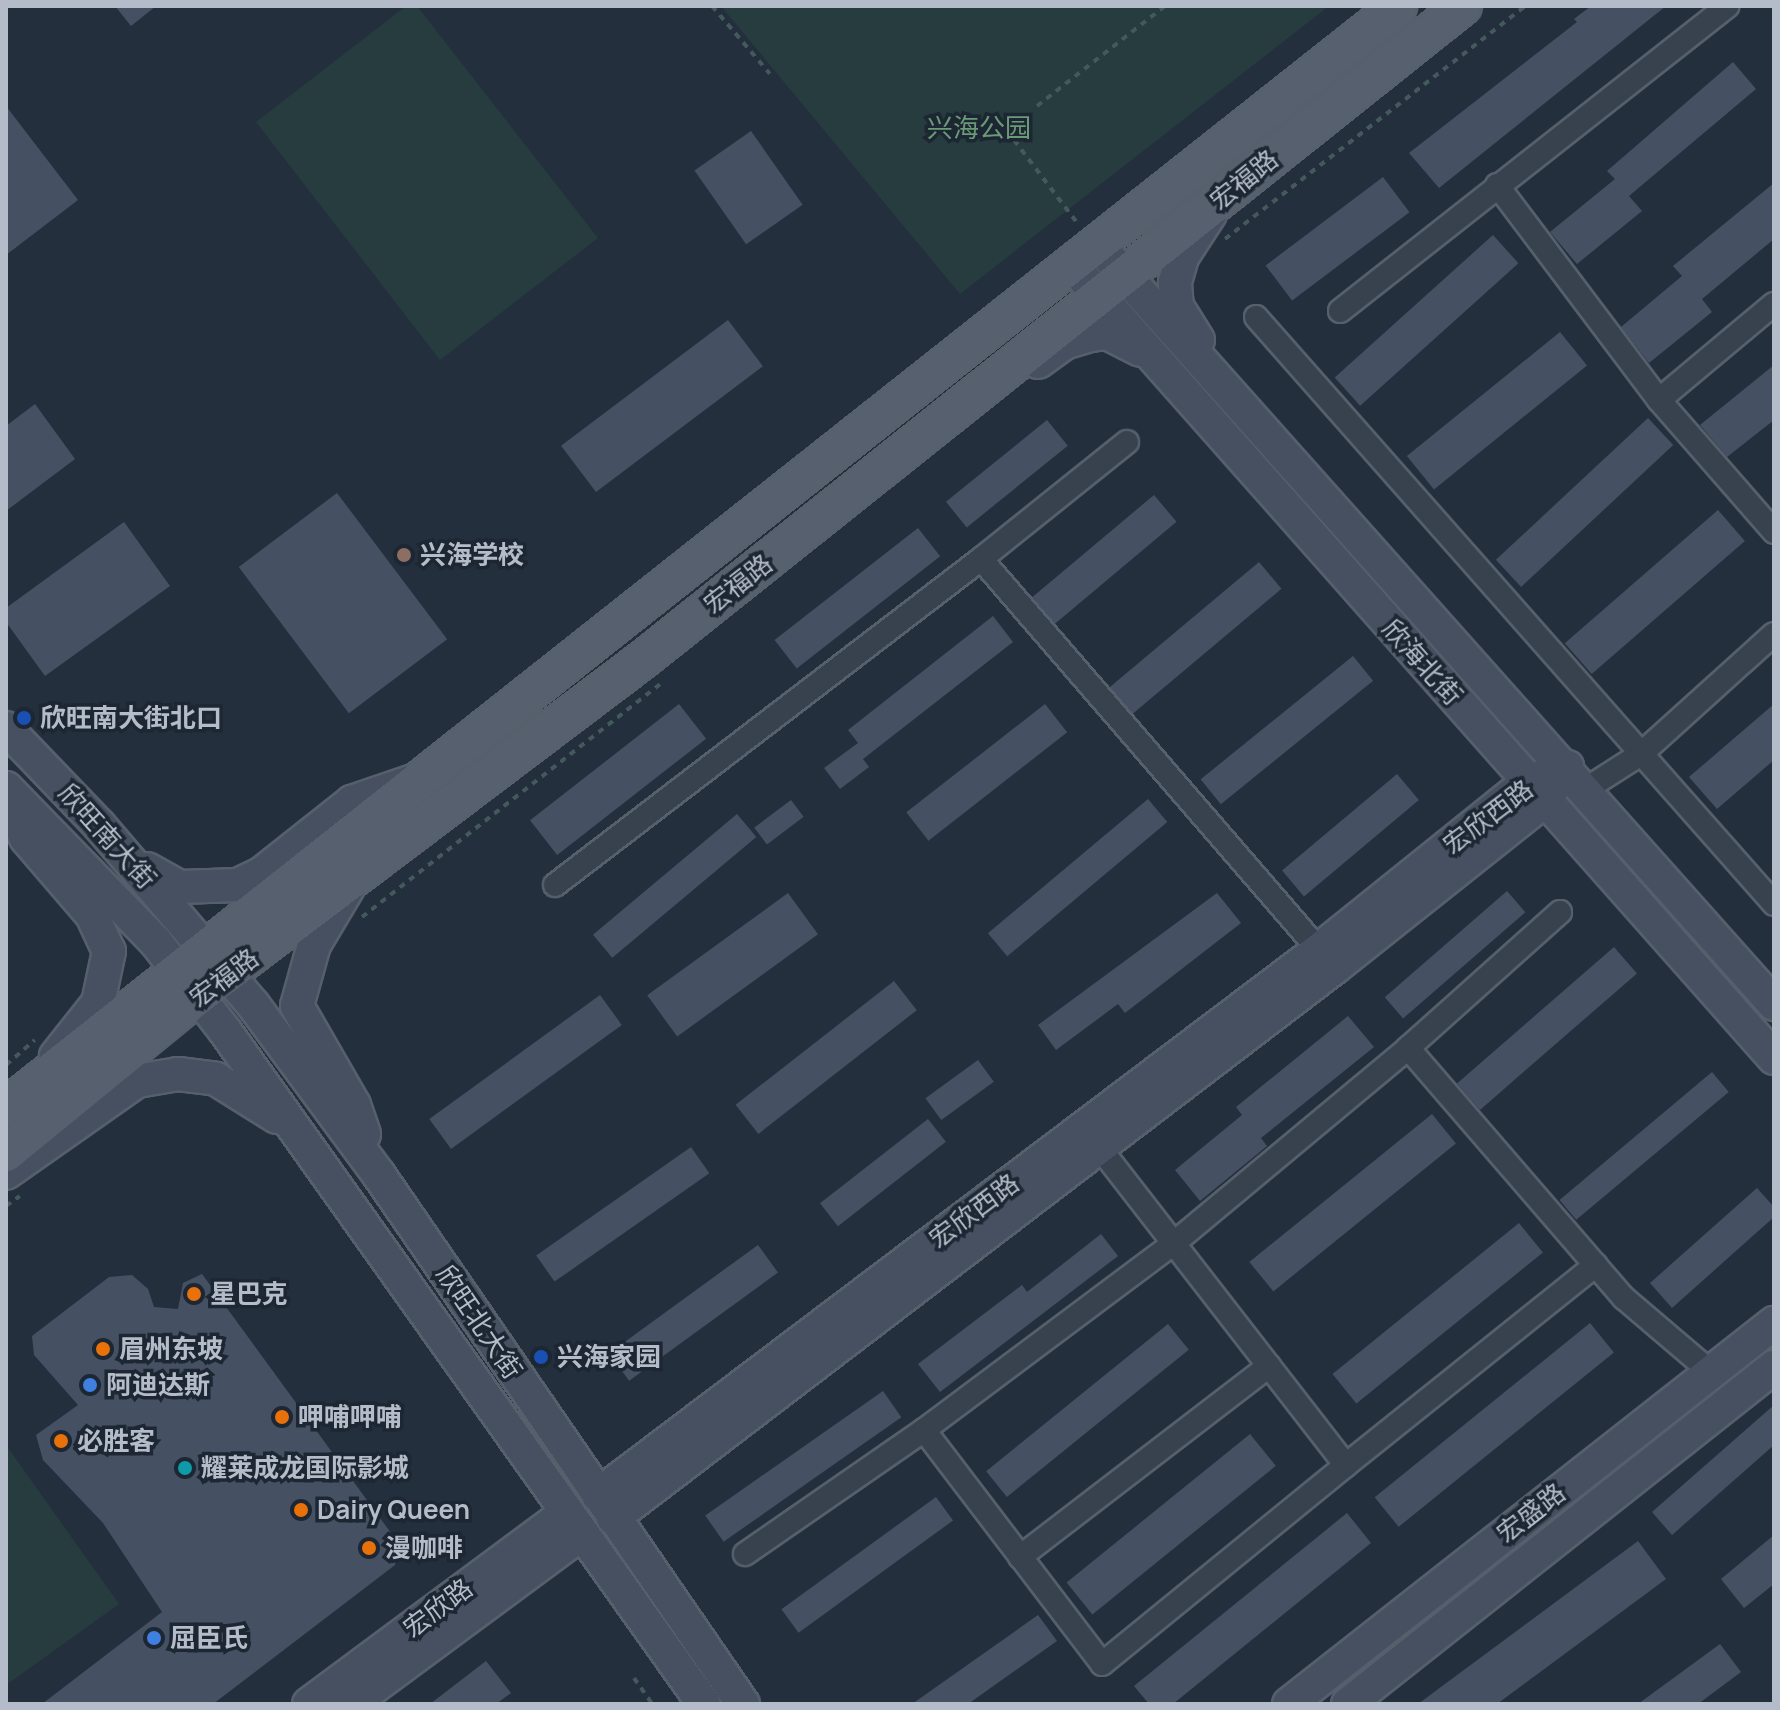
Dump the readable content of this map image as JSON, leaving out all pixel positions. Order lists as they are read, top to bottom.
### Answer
{
  "streets": {
    "main road": ["宏福路"],
    "street": [
      "欣海北街",
      "宏欣西路",
      "欣旺南大街",
      "欣旺北大街",
      "宏盛路",
      "宏欣路"
    ]
  },
  "crossings": [
    ["宏福路", "欣海北街"],
    ["宏福路", "欣旺南大街"],
    ["宏福路", "欣旺北大街"],
    ["欣海北街", "宏欣西路"],
    ["宏欣西路", "欣旺北大街"],
    ["欣旺南大街", "欣旺北大街"],
    ["欣旺北大街", "宏欣路"]
  ],
  "parks": ["兴海公园"],
  "places": [
    "兴海学校",
    "欣旺南大街北口",
    "星巴克",
    "眉州东坡",
    "兴海家园",
    "阿迪达斯",
    "呷哺呷哺",
    "必胜客",
    "耀莱成龙国际影城",
    "Dairy Queen",
    "漫咖啡",
    "屈臣氏"
  ]
}
